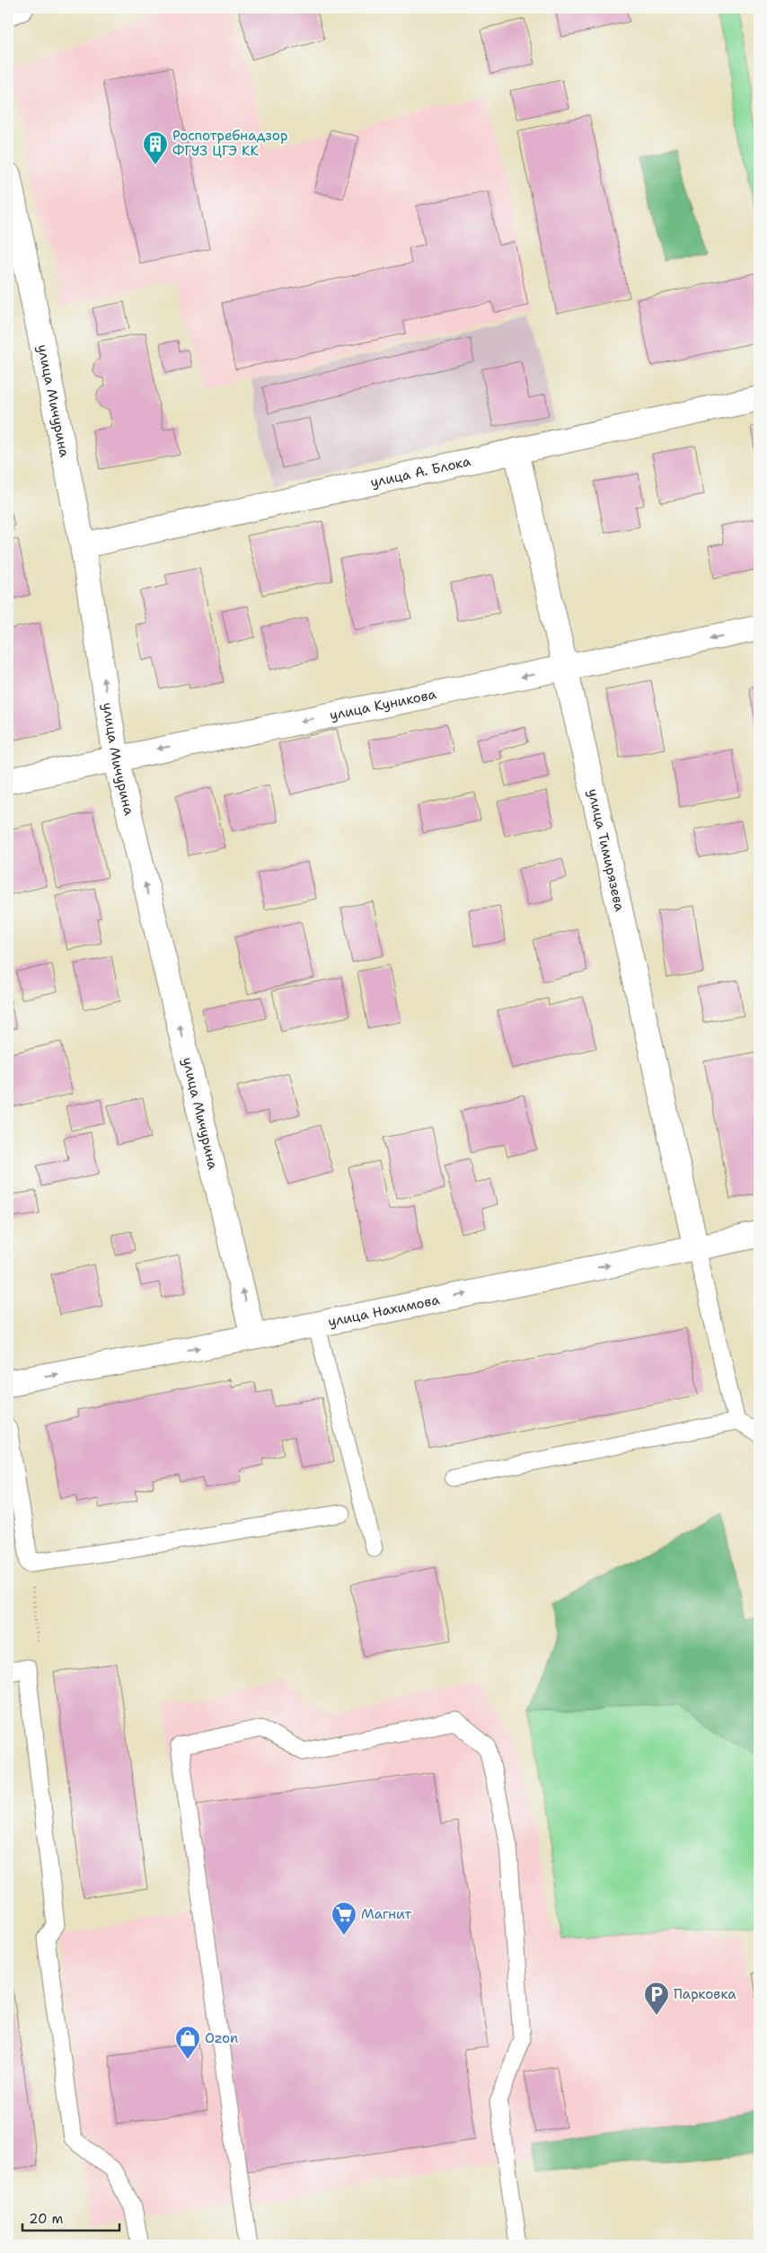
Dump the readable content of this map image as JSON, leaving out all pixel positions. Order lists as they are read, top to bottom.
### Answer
{
  "streets": {
    "street": [
      "улица Мичурина",
      "улица А. Блока",
      "улица Куникова",
      "улица Тимирязева",
      "улица Нахимова"
    ]
  },
  "crossings": [
    ["улица Мичурина", "улица А. Блока"],
    ["улица Мичурина", "улица Куникова"],
    ["улица Мичурина", "улица Нахимова"],
    ["улица А. Блока", "улица Тимирязева"],
    ["улица Куникова", "улица Тимирязева"],
    ["улица Тимирязева", "улица Нахимова"]
  ],
  "one_way": ["улица Мичурина", "улица Куникова", "улица Нахимова"],
  "places": {
    "building": ["Роспотребнадзор ФГУЗ ЦГЭ КК"],
    "supermarket": ["Магнит"],
    "parking": ["Парковка"],
    "shop": ["Ozon"]
  },
  "scale_bar": "20 m"
}
